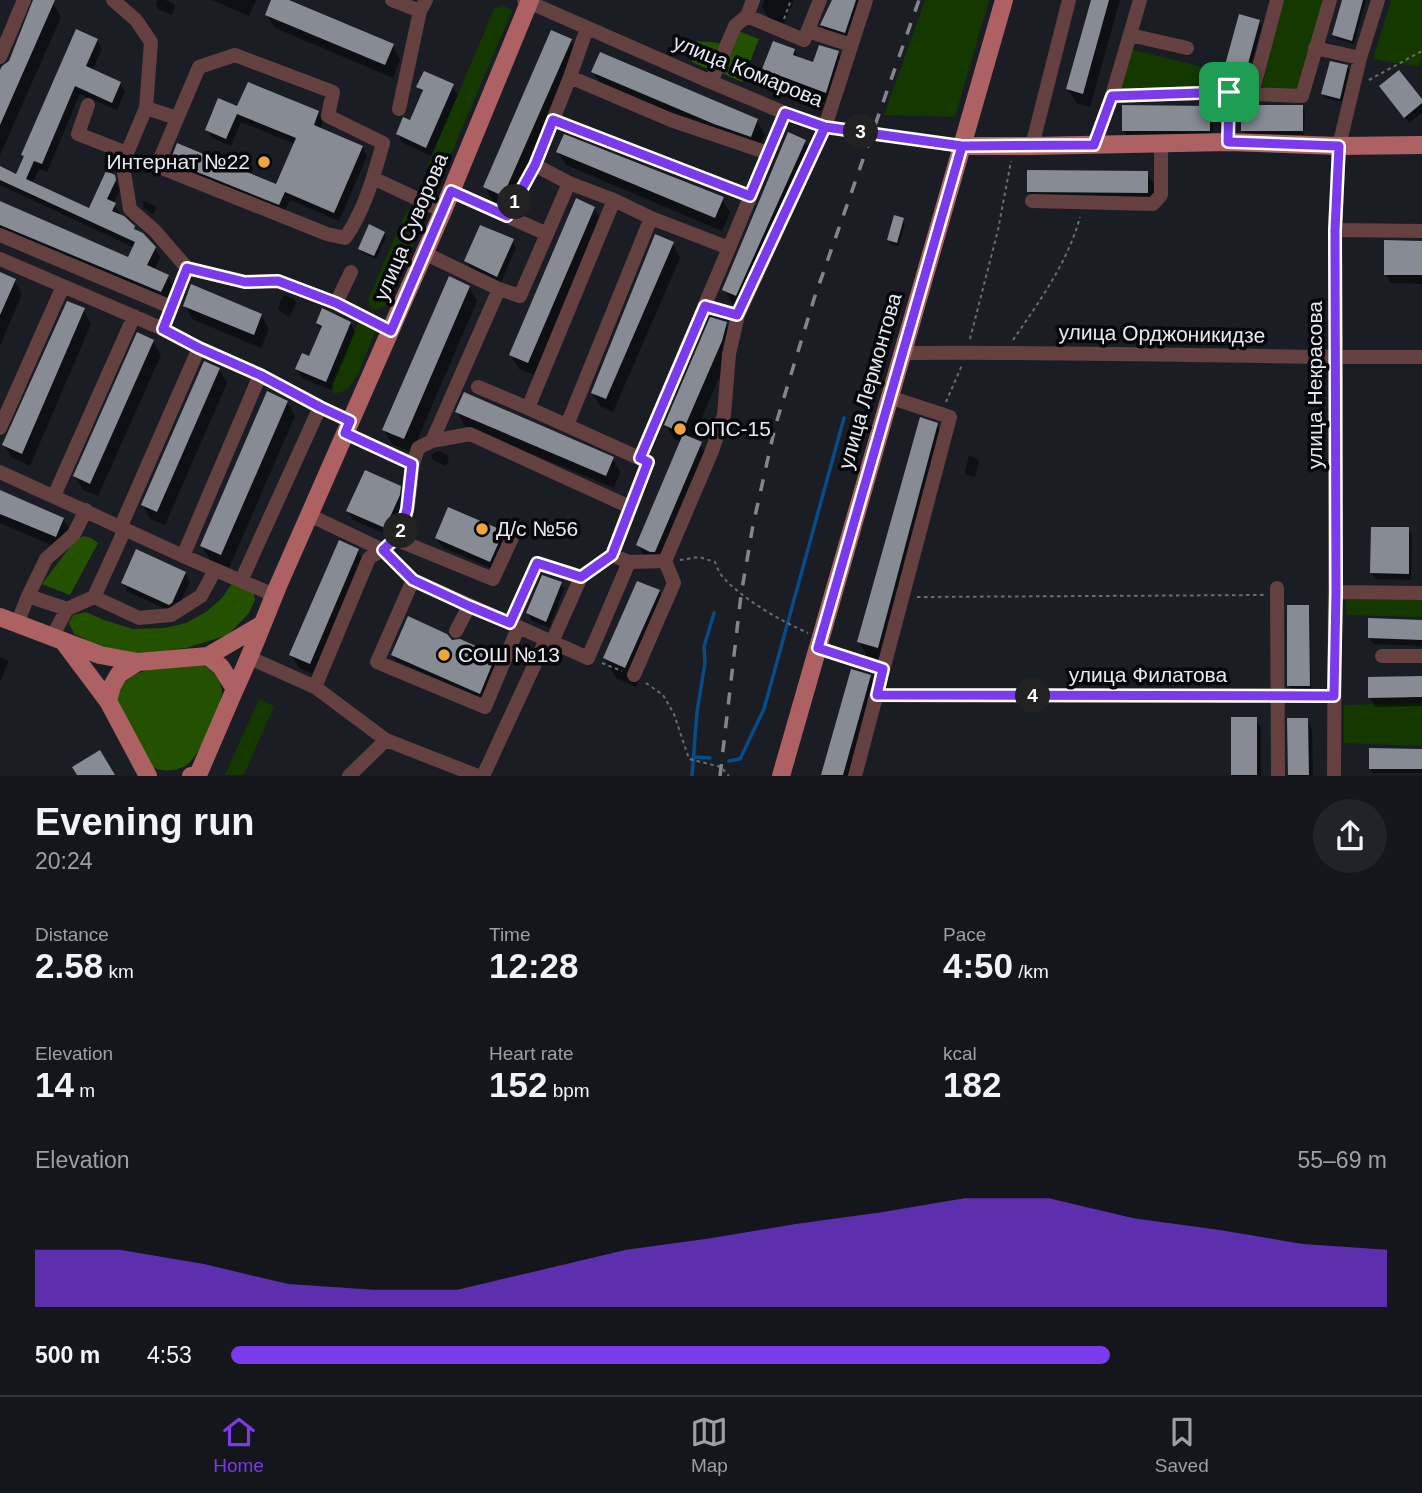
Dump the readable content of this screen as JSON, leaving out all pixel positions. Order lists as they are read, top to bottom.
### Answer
{
  "streets": {
    "main road": ["улица Суворова", "улица Лермонтова"],
    "street": [
      "улица Комарова",
      "улица Орджоникидзе",
      "улица Некрасова",
      "улица Филатова"
    ]
  },
  "crossings": [
    ["улица Комарова", "улица Суворова"],
    ["улица Комарова", "улица Лермонтова"],
    ["улица Орджоникидзе", "улица Лермонтова"],
    ["улица Орджоникидзе", "улица Некрасова"],
    ["улица Некрасова", "улица Филатова"]
  ],
  "places": [
    "Интернат №22",
    "ОПС-15",
    "Д/с №56",
    "СОШ №13"
  ],
  "page": {
    "pins": [
      "3",
      "1",
      "2",
      "4"
    ],
    "heading": ["Evening run", "20:24"],
    "stats": [
      ["Distance", "2.58 km"],
      ["Time", "12:28"],
      ["Pace", "4:50 /km"],
      ["Elevation", "14 m"],
      ["Heart rate", "152 bpm"],
      ["kcal", "182"]
    ],
    "chart": ["Elevation", "55–69 m"],
    "list": [
      {
        "name": "500 m",
        "note": "4:53"
      }
    ],
    "tabs": ["Home", "Map", "Saved"]
  }
}
